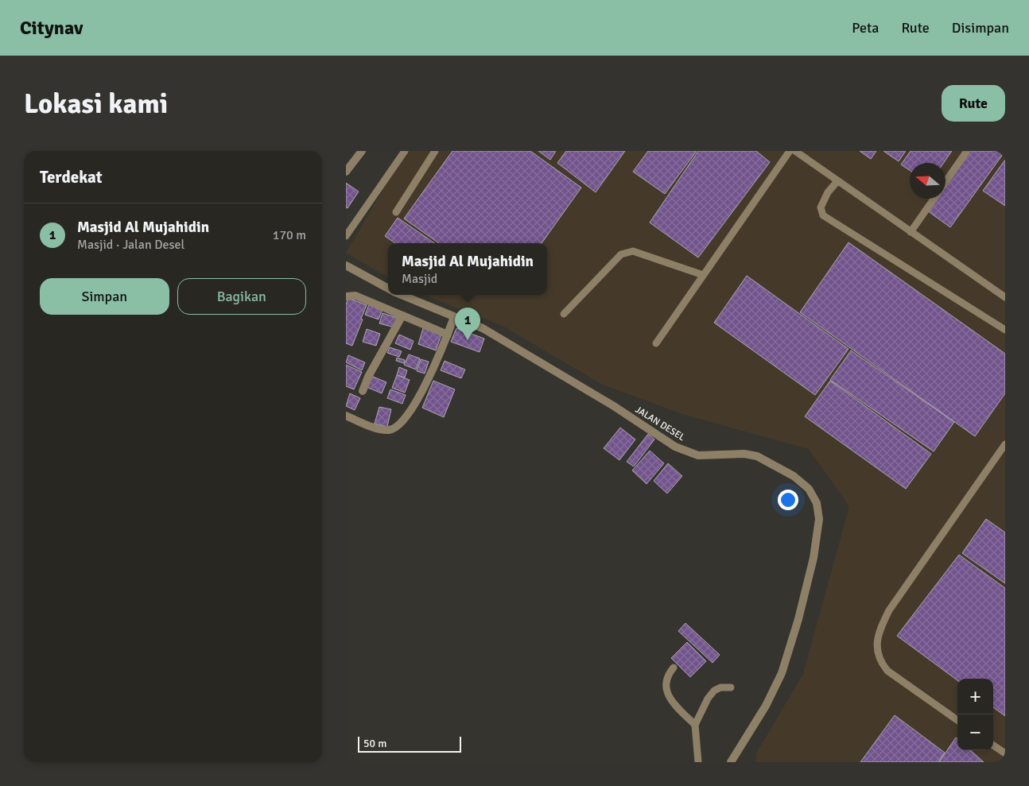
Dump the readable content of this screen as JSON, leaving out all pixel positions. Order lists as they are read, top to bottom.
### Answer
{
  "streets": {
    "street": ["JALAN DESEL"]
  },
  "scale_bar": "50 m",
  "north": "left",
  "page": {
    "header": "Citynav",
    "nav": ["Peta", "Rute", "Disimpan"],
    "buttons": [
      "Rute",
      ["Simpan", "Bagikan"]
    ],
    "title": "Lokasi kami",
    "heading": "Terdekat",
    "list": [
      {
        "mark": "1",
        "name": "Masjid Al Mujahidin",
        "note": "Masjid · Jalan Desel",
        "value": "170 m"
      }
    ],
    "popup": ["Masjid Al Mujahidin", "Masjid"],
    "pins": "1",
    "map_buttons": ["+", "−"],
    "scale": "50 m"
  }
}
